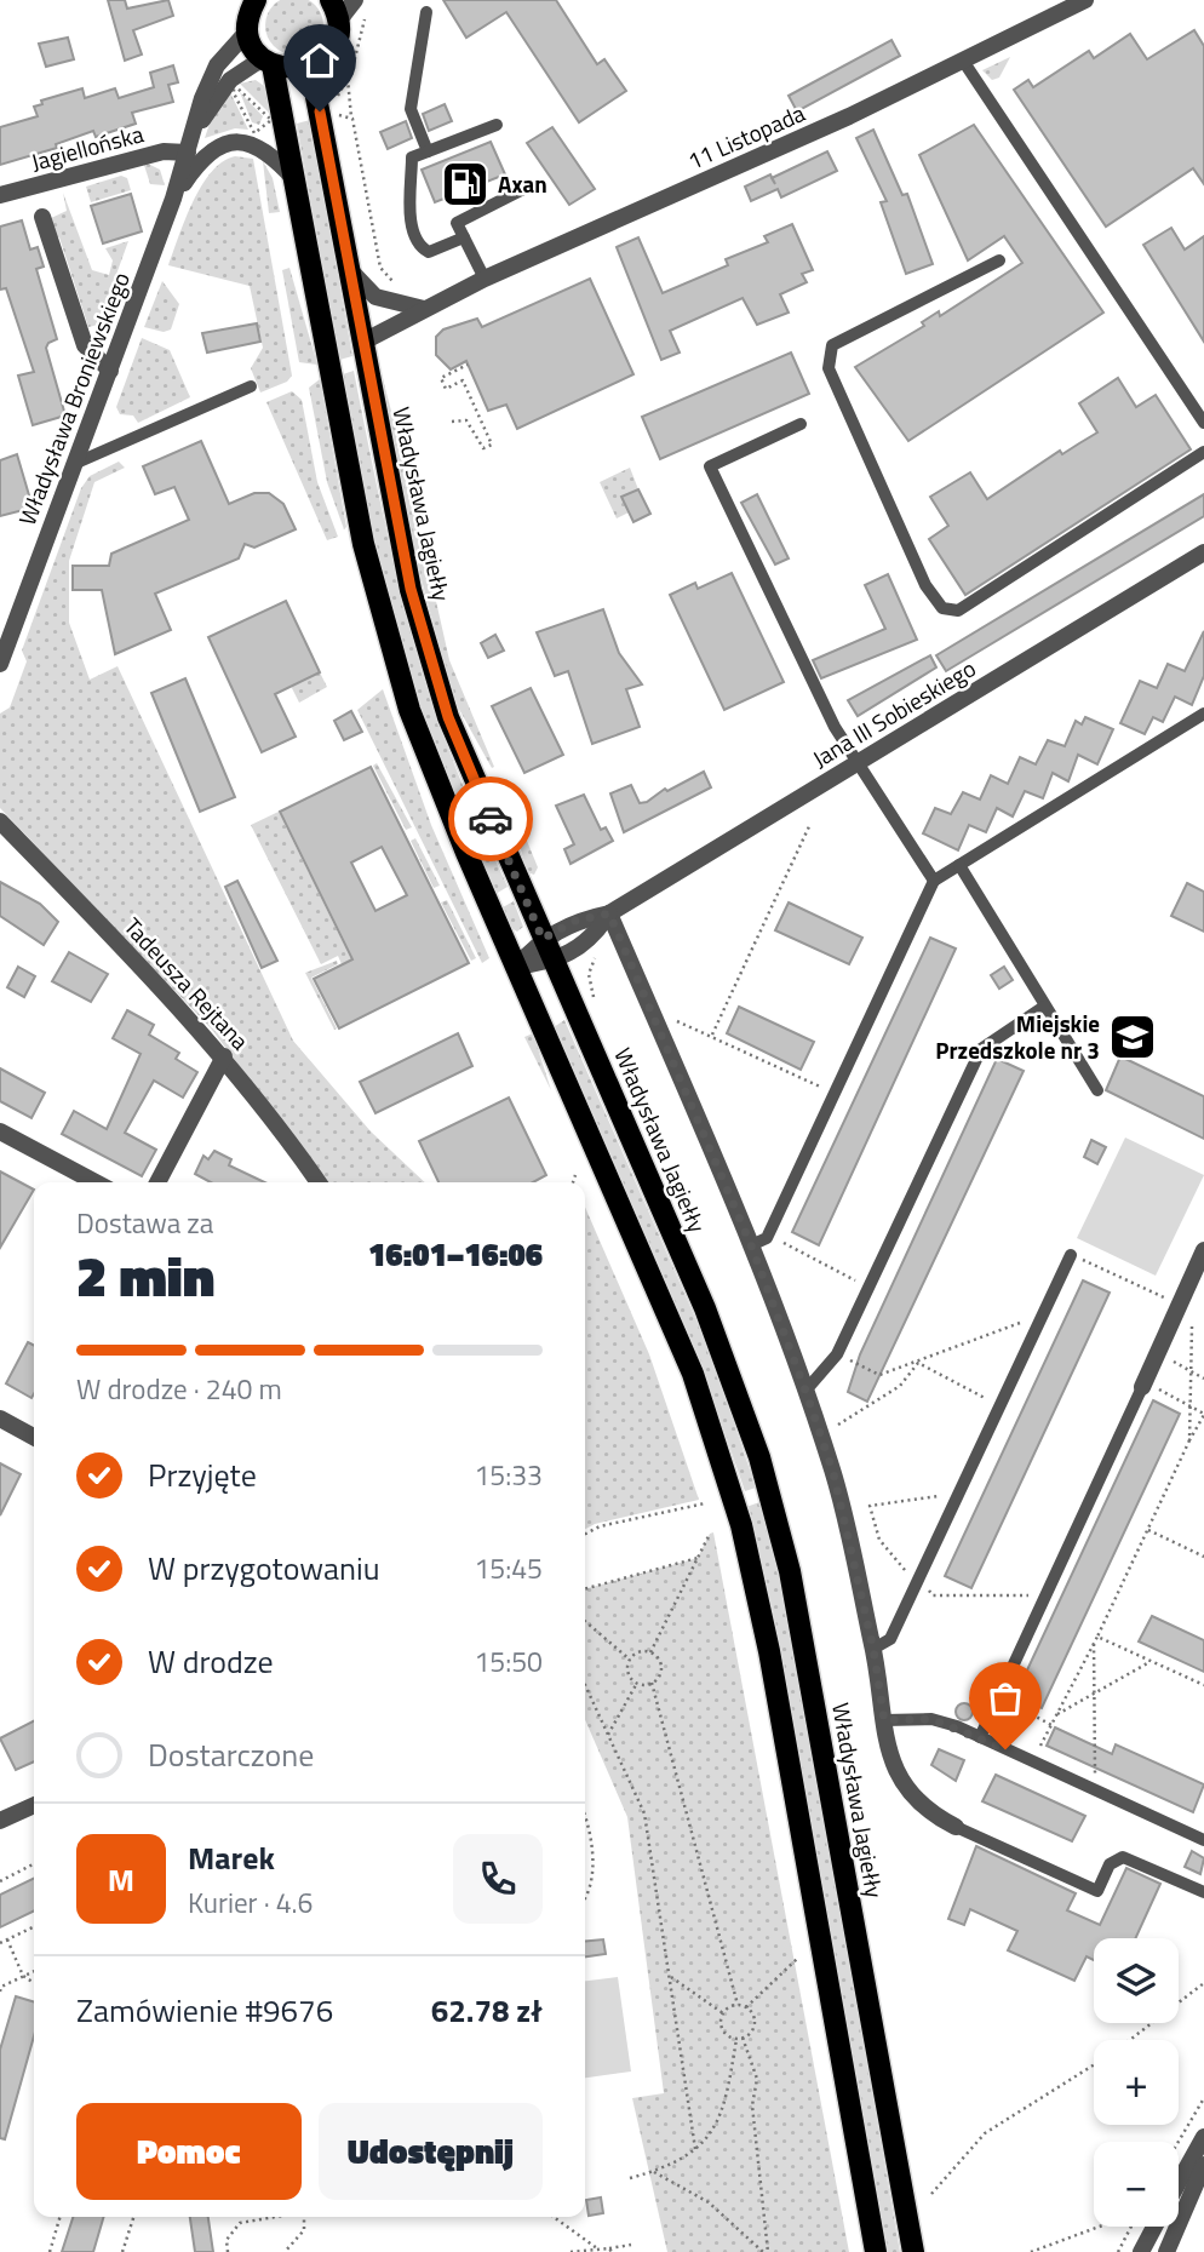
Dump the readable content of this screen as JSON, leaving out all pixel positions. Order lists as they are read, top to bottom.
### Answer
{
  "streets": {
    "main road": ["Władysława Jagiełły"],
    "street": [
      "11 Listopada",
      "Jagiellońska",
      "Władysława Broniewskiego",
      "Jana III Sobieskiego",
      "Tadeusza Rejtana"
    ]
  },
  "crossings": [
    ["11 Listopada", "Władysława Jagiełły"],
    ["Jagiellońska", "Władysława Broniewskiego"],
    ["Władysława Jagiełły", "Jana III Sobieskiego"]
  ],
  "places": {
    "fuel station": ["Axan"],
    "school or university": ["Miejskie Przedszkole nr 3"]
  },
  "page": {
    "heading": ["2 min", "Dostawa za", "16:01–16:06"],
    "panel": [
      "Marek",
      "Kurier · 4.6",
      "Zamówienie #9676",
      "62.78 zł"
    ],
    "bar": "W drodze · 240 m",
    "list": [
      ["Przyjęte", "15:33"],
      ["W przygotowaniu", "15:45"],
      ["W drodze", "15:50"],
      "Dostarczone"
    ],
    "round": "M",
    "map_buttons": ["+", "−"],
    "buttons": ["Pomoc", "Udostępnij"]
  }
}
